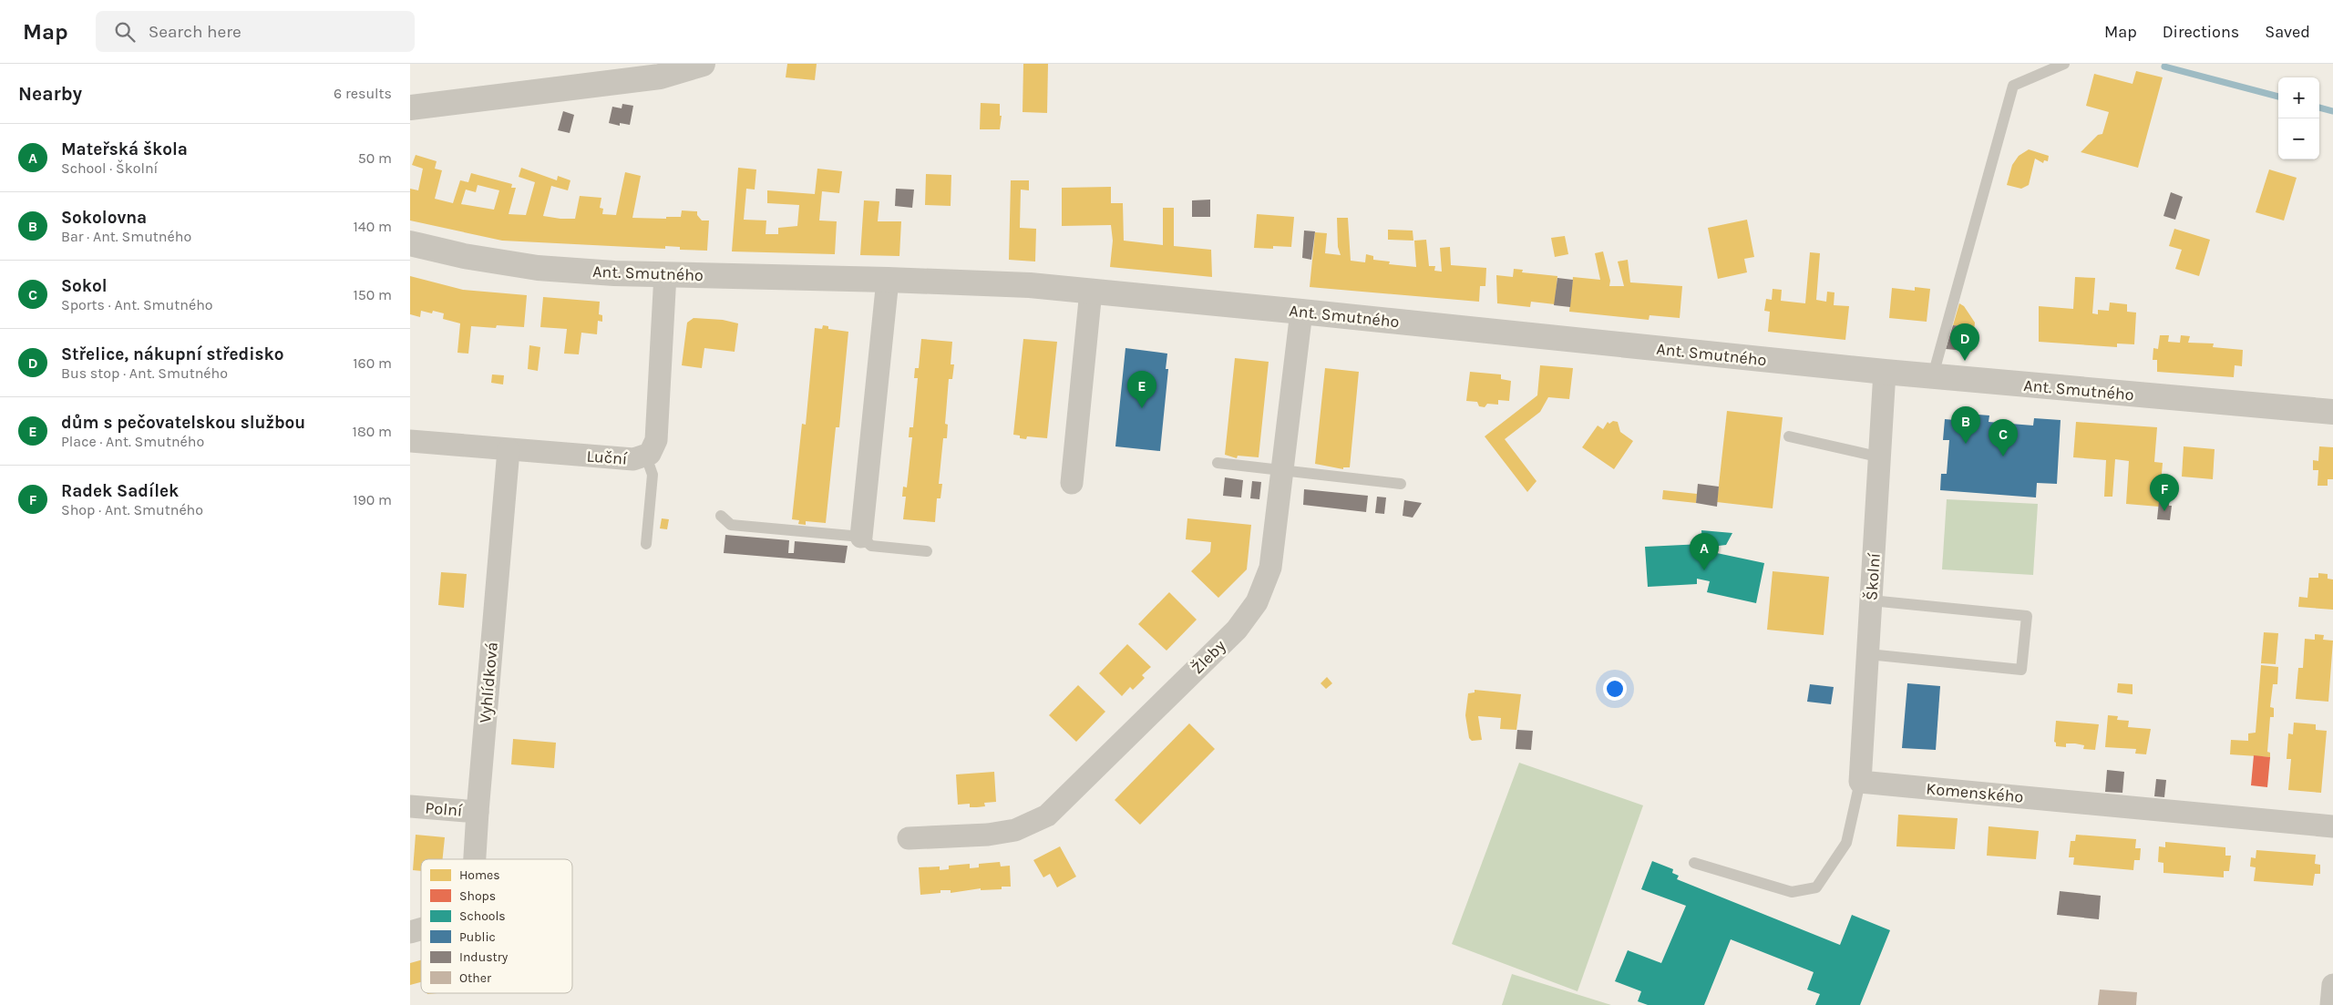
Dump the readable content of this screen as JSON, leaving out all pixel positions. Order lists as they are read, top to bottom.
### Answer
{
  "streets": {
    "street": [
      "Ant. Smutného",
      "Luční",
      "Školní",
      "Žleby",
      "Vyhlídková",
      "Komenského",
      "Polní"
    ]
  },
  "crossings": [
    ["Ant. Smutného", "Luční"],
    ["Ant. Smutného", "Školní"],
    ["Ant. Smutného", "Žleby"],
    ["Luční", "Vyhlídková"],
    ["Školní", "Komenského"],
    ["Vyhlídková", "Polní"]
  ],
  "legend": [
    "Homes",
    "Shops",
    "Schools",
    "Public",
    "Industry",
    "Other"
  ],
  "page": {
    "header": "Map",
    "search": "Search here",
    "nav": ["Map", "Directions", "Saved"],
    "heading": ["Nearby", "6 results"],
    "map_buttons": ["+", "−"],
    "list": [
      {
        "mark": "A",
        "name": "Mateřská škola",
        "note": "School · Školní",
        "value": "50 m"
      },
      {
        "mark": "B",
        "name": "Sokolovna",
        "note": "Bar · Ant. Smutného",
        "value": "140 m"
      },
      {
        "mark": "C",
        "name": "Sokol",
        "note": "Sports · Ant. Smutného",
        "value": "150 m"
      },
      {
        "mark": "D",
        "name": "Střelice, nákupní středisko",
        "note": "Bus stop · Ant. Smutného",
        "value": "160 m"
      },
      {
        "mark": "E",
        "name": "dům s pečovatelskou službou",
        "note": "Place · Ant. Smutného",
        "value": "180 m"
      },
      {
        "mark": "F",
        "name": "Radek Sadílek",
        "note": "Shop · Ant. Smutného",
        "value": "190 m"
      }
    ],
    "pins": [
      "D",
      "E",
      "B",
      "C",
      "F",
      "A"
    ]
  }
}
